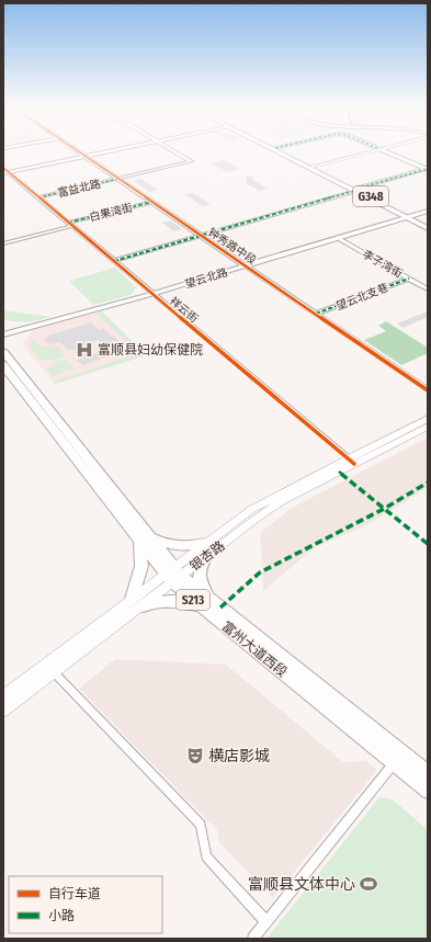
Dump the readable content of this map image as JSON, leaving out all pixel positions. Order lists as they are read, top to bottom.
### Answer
{
  "streets": {
    "main road": [
      "G348",
      "银杏路",
      "S213",
      "富州大道西段"
    ],
    "street": [
      "富益北路",
      "白果湾街",
      "钟秀路中段",
      "李子湾街",
      "望云北路",
      "望云北支巷",
      "祥云街"
    ]
  },
  "crossings": [
    ["富益北路", "钟秀路中段"],
    ["富益北路", "祥云街"],
    ["G348", "望云北路"],
    ["白果湾街", "钟秀路中段"],
    ["白果湾街", "祥云街"],
    ["钟秀路中段", "望云北路"],
    ["钟秀路中段", "望云北支巷"],
    ["李子湾街", "望云北路"],
    ["李子湾街", "望云北支巷"],
    ["望云北路", "祥云街"],
    ["祥云街", "银杏路"],
    ["银杏路", "富州大道西段"]
  ],
  "places": {
    "hospital": ["富顺县妇幼保健院"],
    "theatre": ["横店影城"],
    "sports": ["富顺县文体中心"]
  },
  "legend": ["自行车道", "小路"]
}
